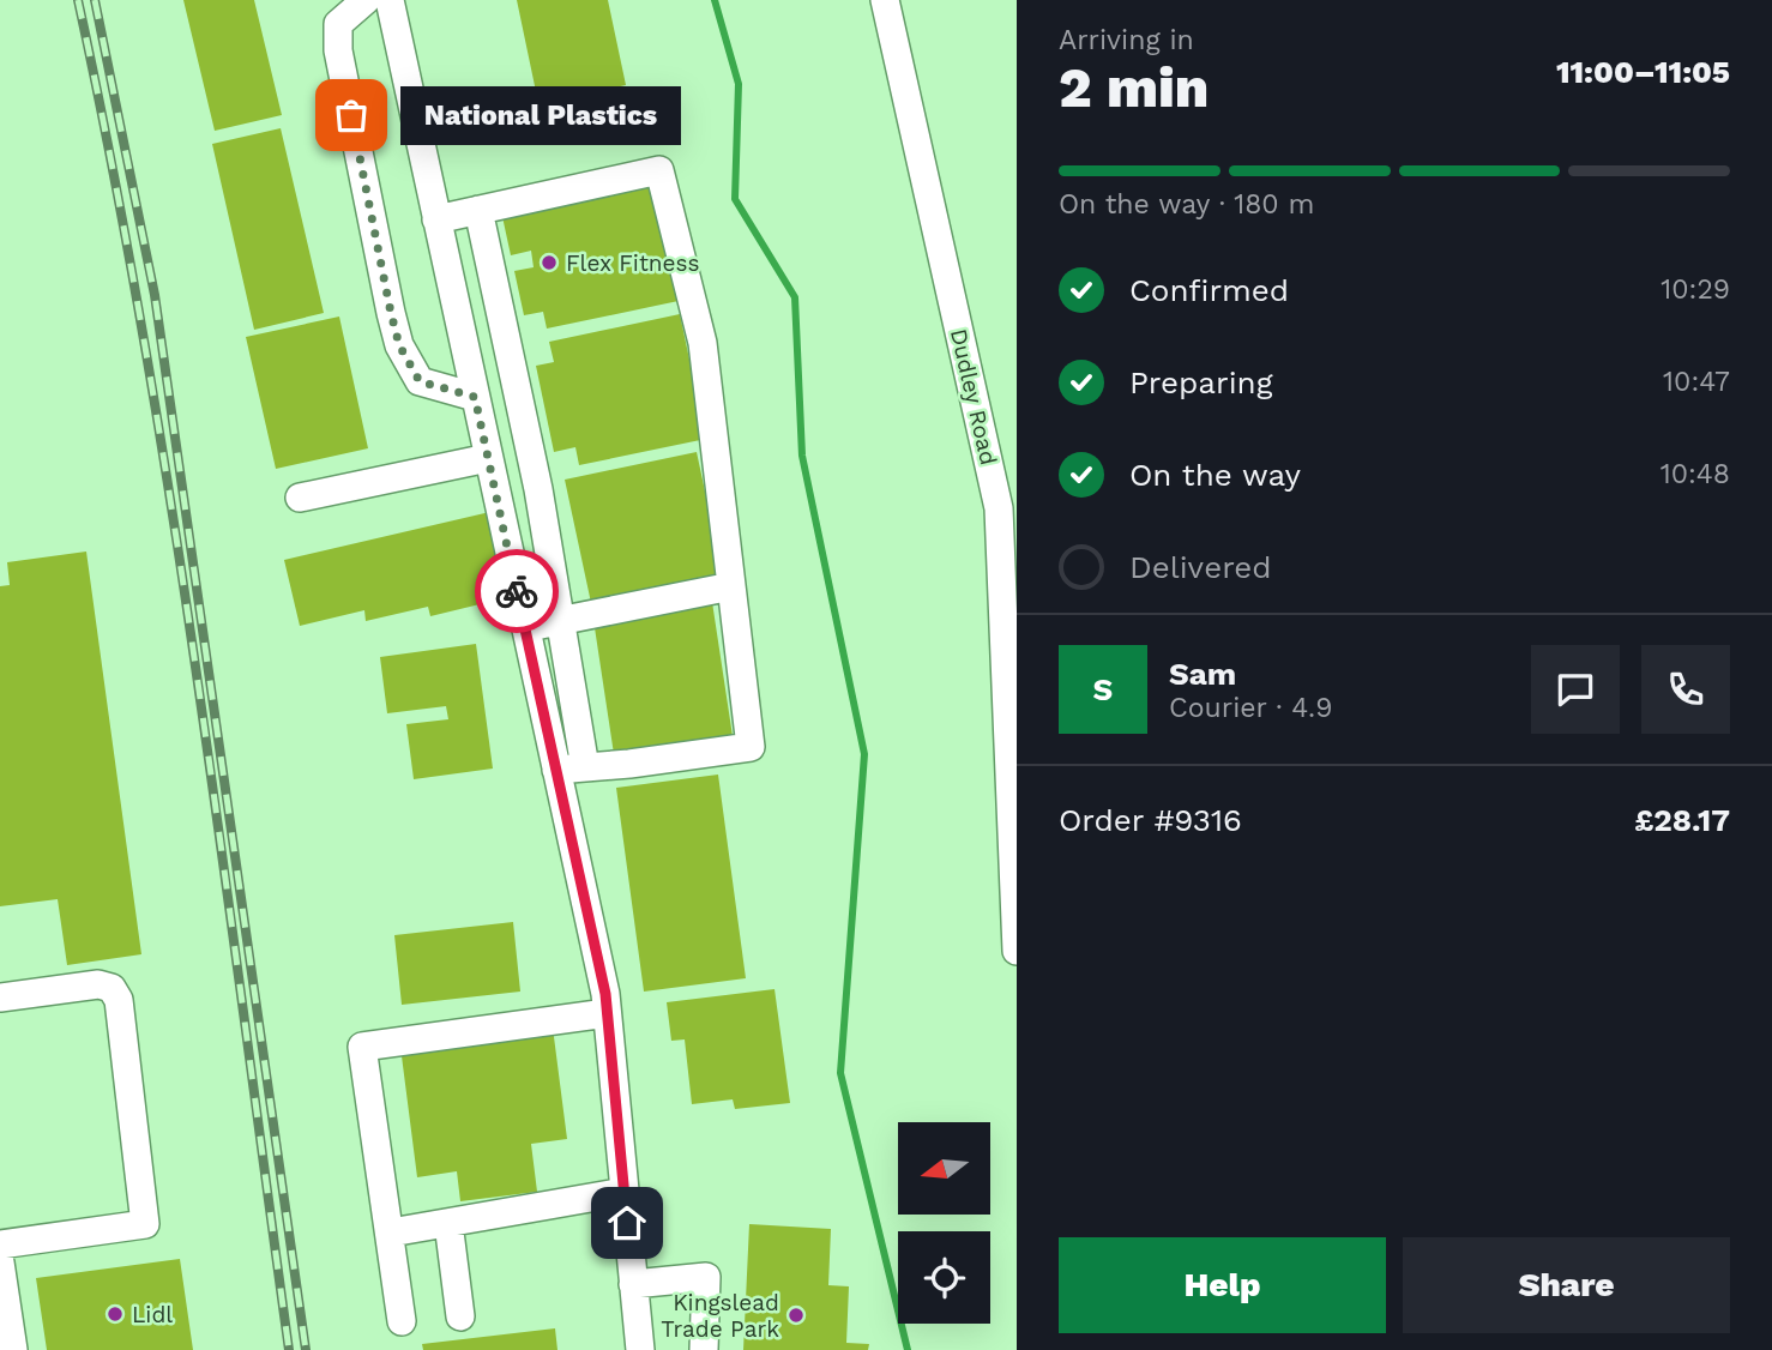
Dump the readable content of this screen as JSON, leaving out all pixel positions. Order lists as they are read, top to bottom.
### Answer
{
  "streets": {
    "street": ["Dudley Road"]
  },
  "places": [
    "National Plastics",
    "Flex Fitness",
    "Lidl",
    "Kingslead Trade Park"
  ],
  "north": "left",
  "page": {
    "heading": ["2 min", "Arriving in", "11:00–11:05"],
    "panel": [
      "Sam",
      "Courier · 4.9",
      "Order #9316",
      "£28.17"
    ],
    "bubble": "National Plastics",
    "bar": "On the way · 180 m",
    "list": [
      ["Confirmed", "10:29"],
      ["Preparing", "10:47"],
      ["On the way", "10:48"],
      "Delivered"
    ],
    "round": "S",
    "buttons": ["Help", "Share"]
  }
}
